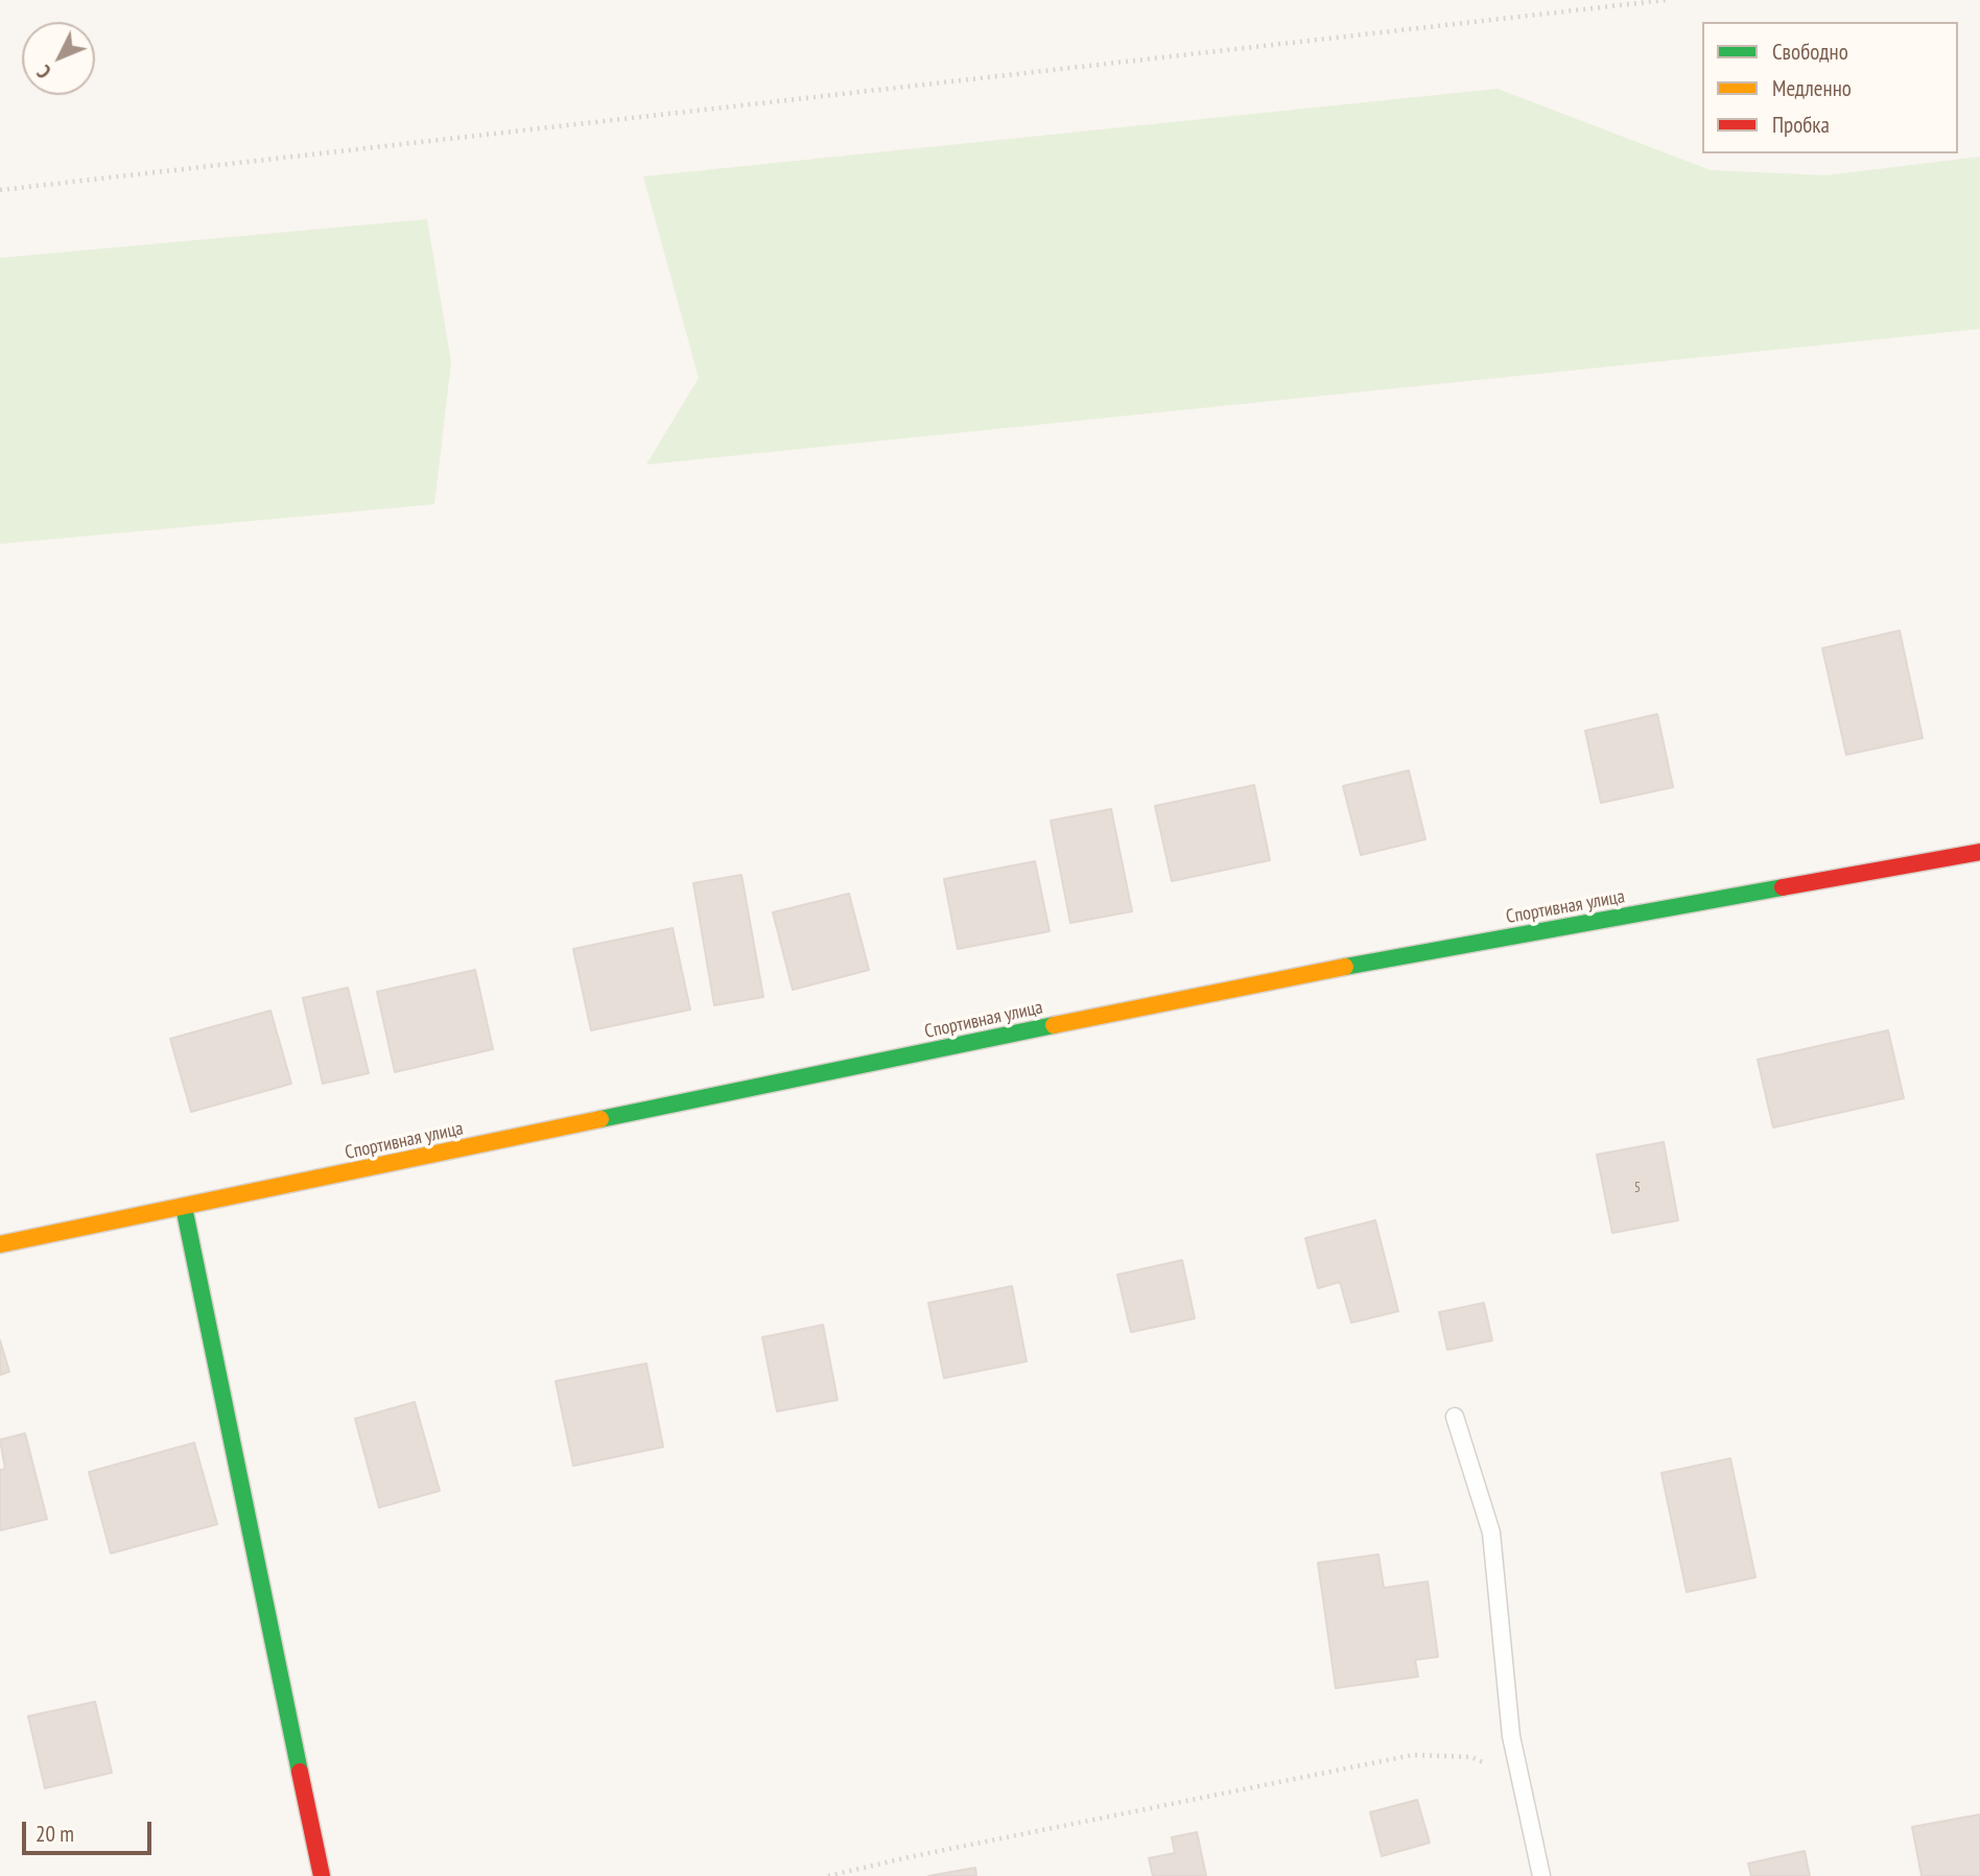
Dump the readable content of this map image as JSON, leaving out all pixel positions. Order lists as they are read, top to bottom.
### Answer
{
  "streets": {
    "street": ["Спортивная улица"]
  },
  "house_numbers": ["5"],
  "legend": ["Свободно", "Медленно", "Пробка"],
  "scale_bar": "20 m",
  "north": "bottom left"
}
